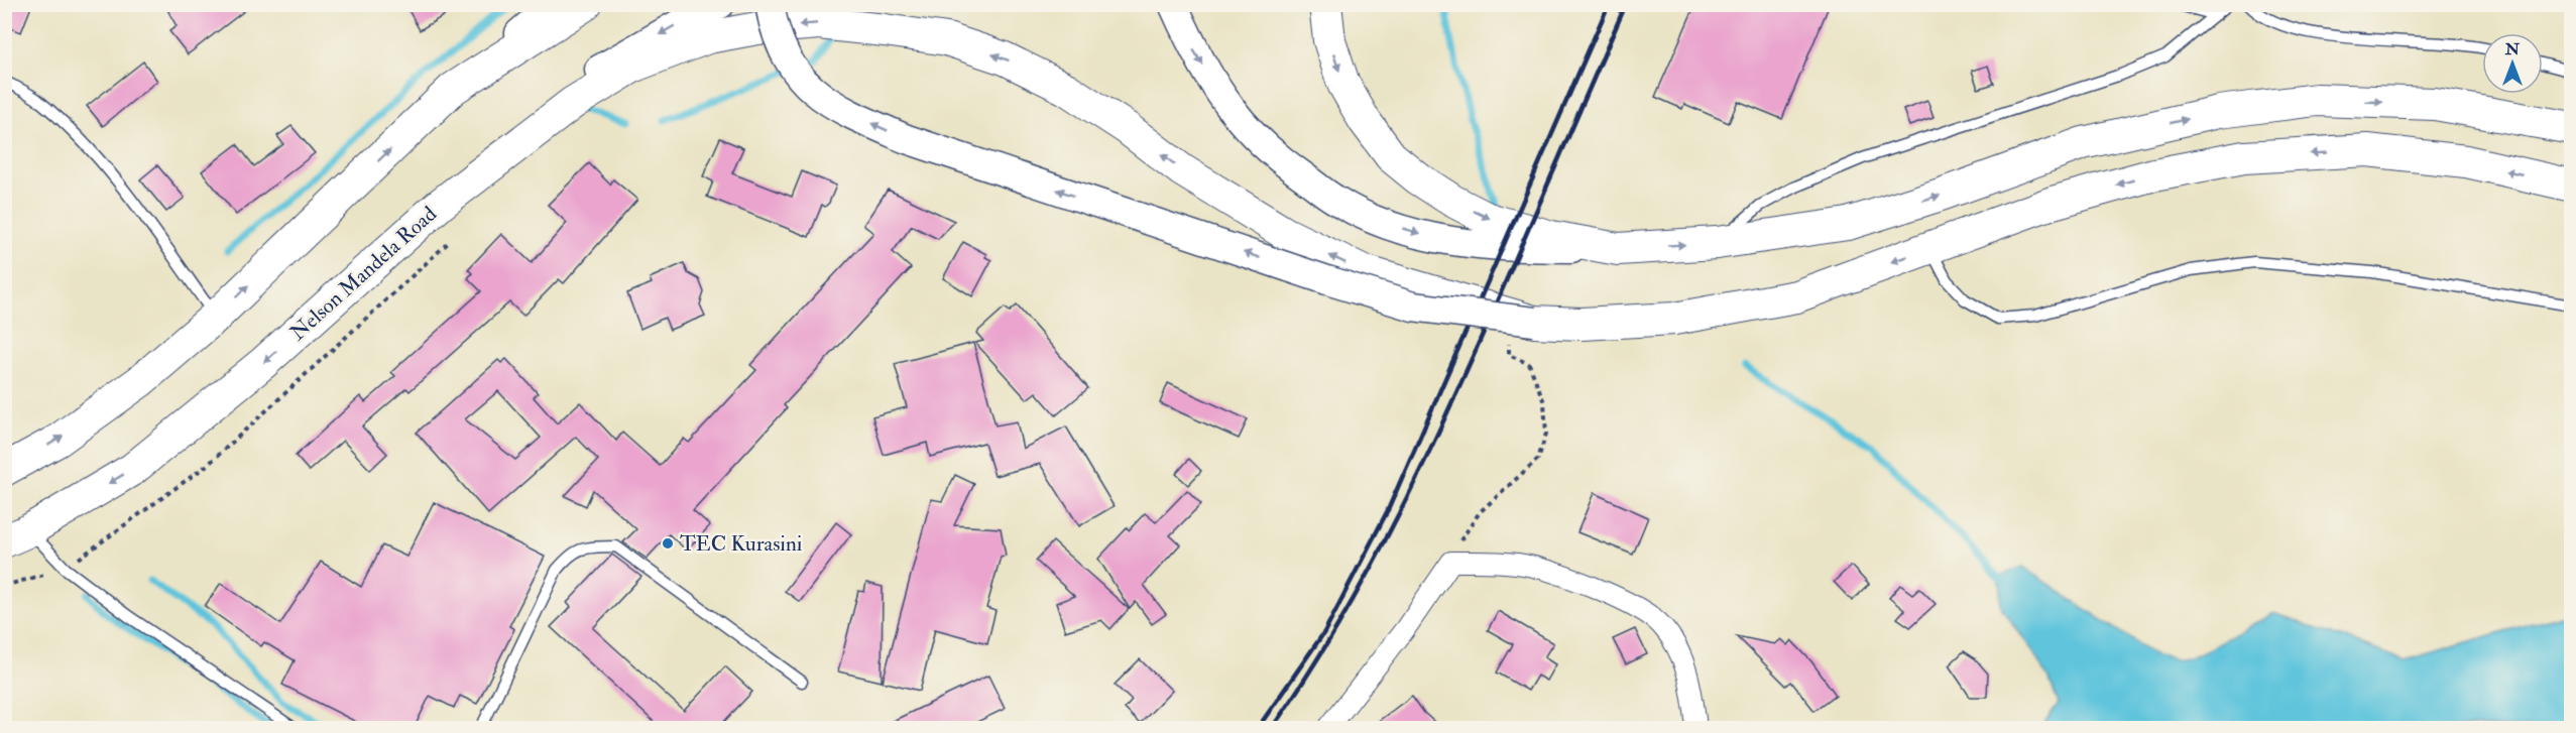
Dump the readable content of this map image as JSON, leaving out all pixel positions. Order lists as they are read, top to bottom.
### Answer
{
  "streets": {
    "main road": ["Nelson Mandela Road"]
  },
  "places": ["TEC Kurasini"],
  "north": "top"
}
